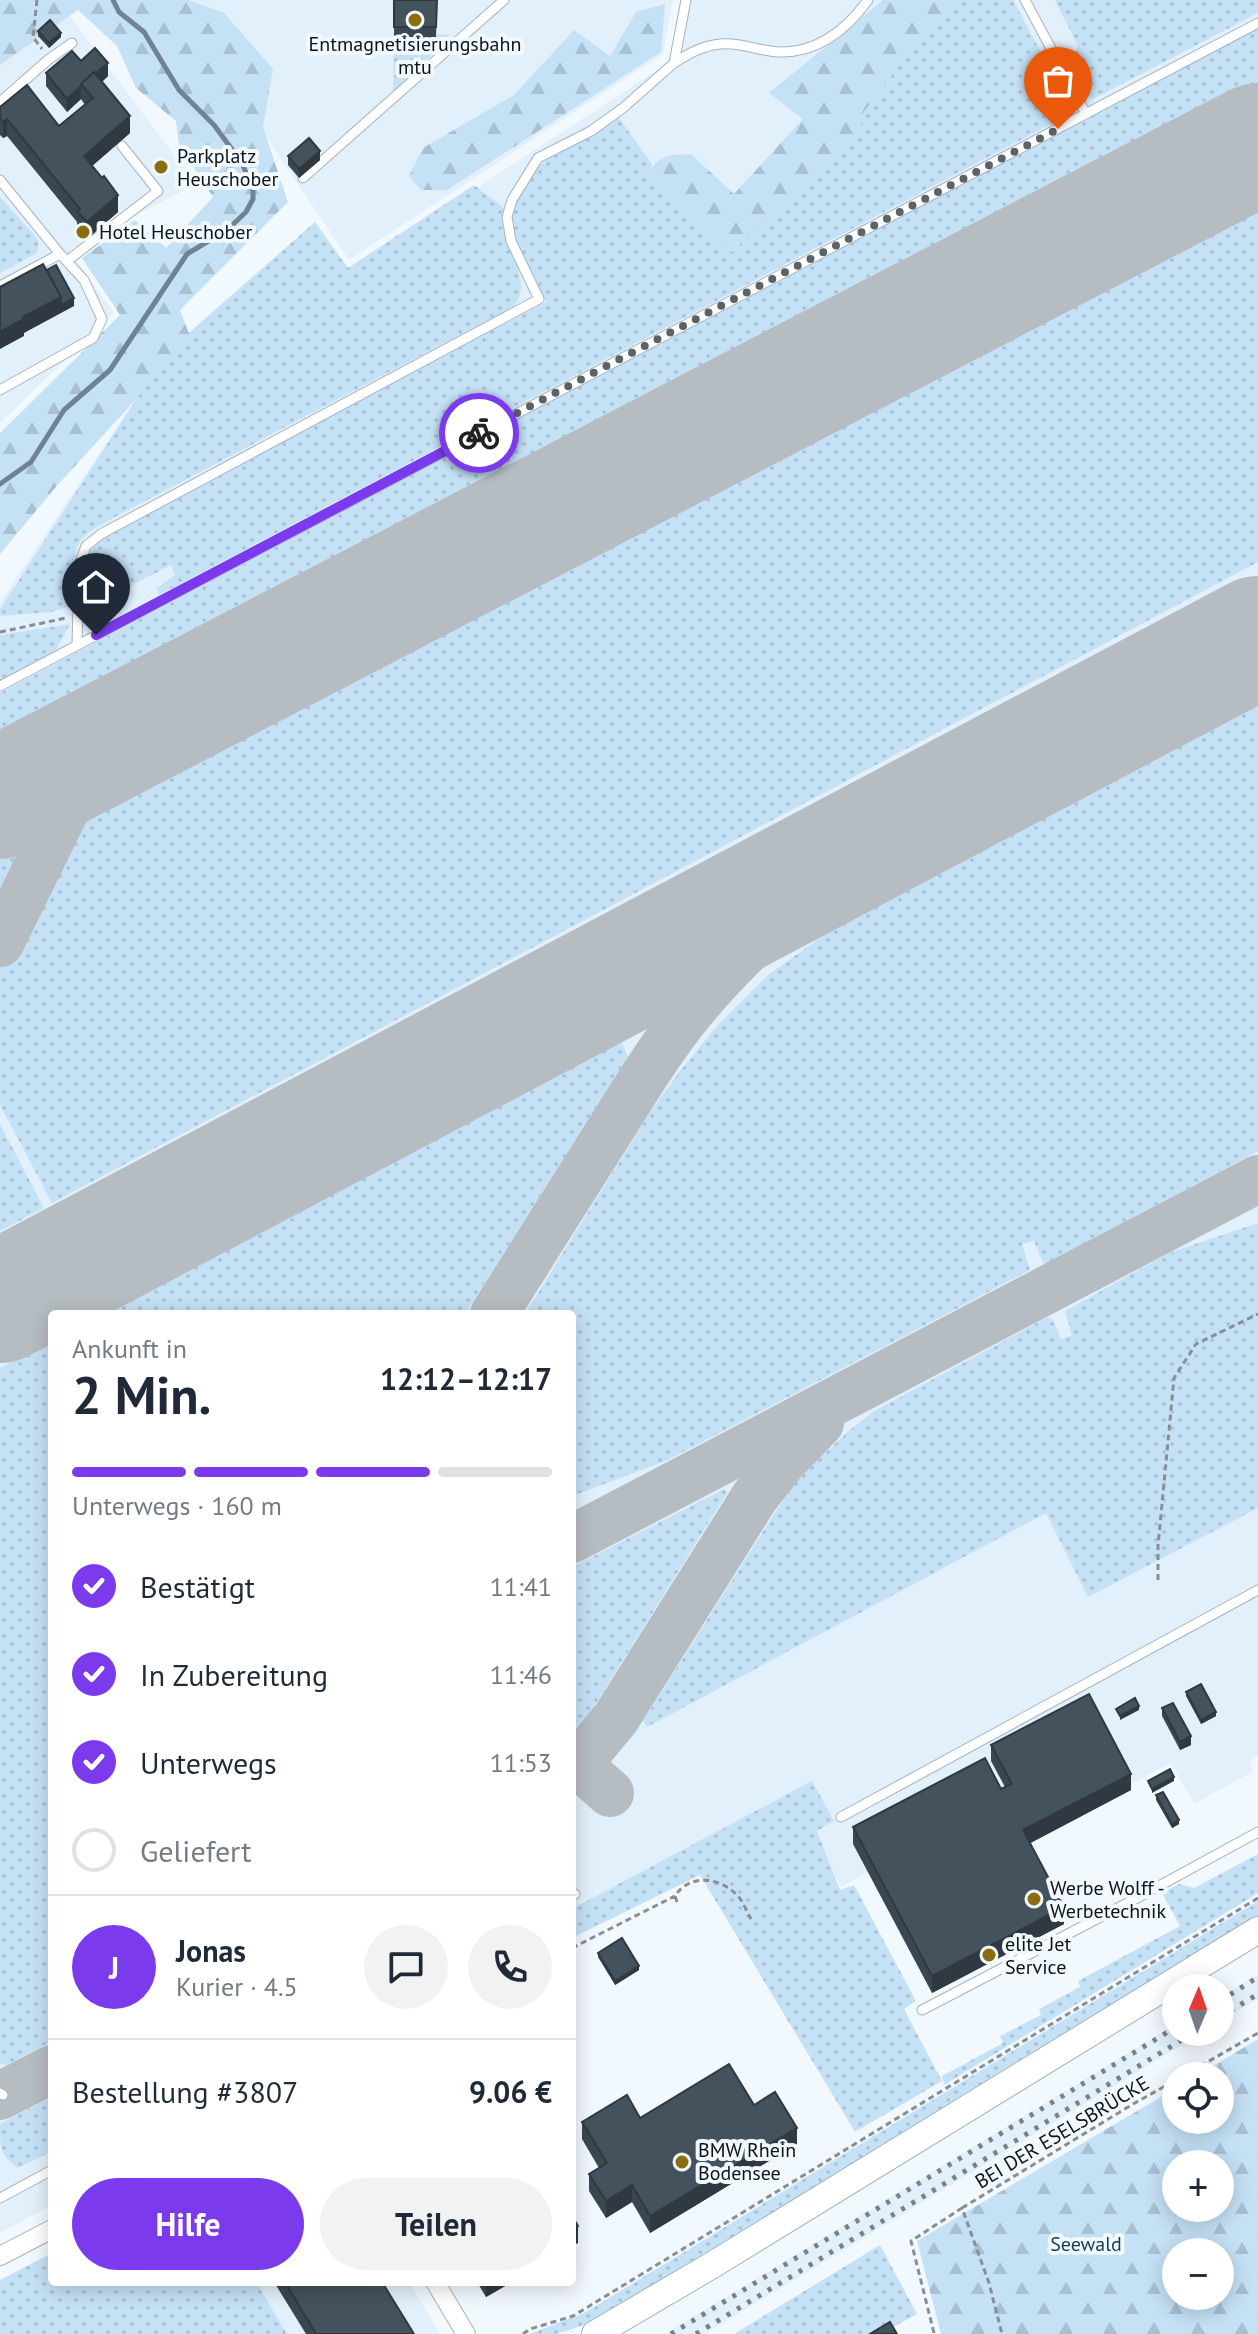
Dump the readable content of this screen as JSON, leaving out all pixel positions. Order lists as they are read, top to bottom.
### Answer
{
  "streets": {
    "path": ["BEI DER ESELSBRÜCKE"]
  },
  "parks": ["Seewald"],
  "places": [
    "Entmagnetisierungsbahn mtu",
    "Parkplatz Heuschober",
    "Hotel Heuschober",
    "Werbe Wolff - Werbetechnik",
    "elite Jet Service",
    "BMW Rhein Bodensee"
  ],
  "north": "top",
  "page": {
    "heading": ["2 Min.", "Ankunft in", "12:12–12:17"],
    "panel": [
      "Jonas",
      "Kurier · 4.5",
      "Bestellung #3807",
      "9.06 €"
    ],
    "bar": "Unterwegs · 160 m",
    "list": [
      ["Bestätigt", "11:41"],
      ["In Zubereitung", "11:46"],
      ["Unterwegs", "11:53"],
      "Geliefert"
    ],
    "round": "J",
    "map_buttons": ["+", "−"],
    "buttons": ["Hilfe", "Teilen"]
  }
}
